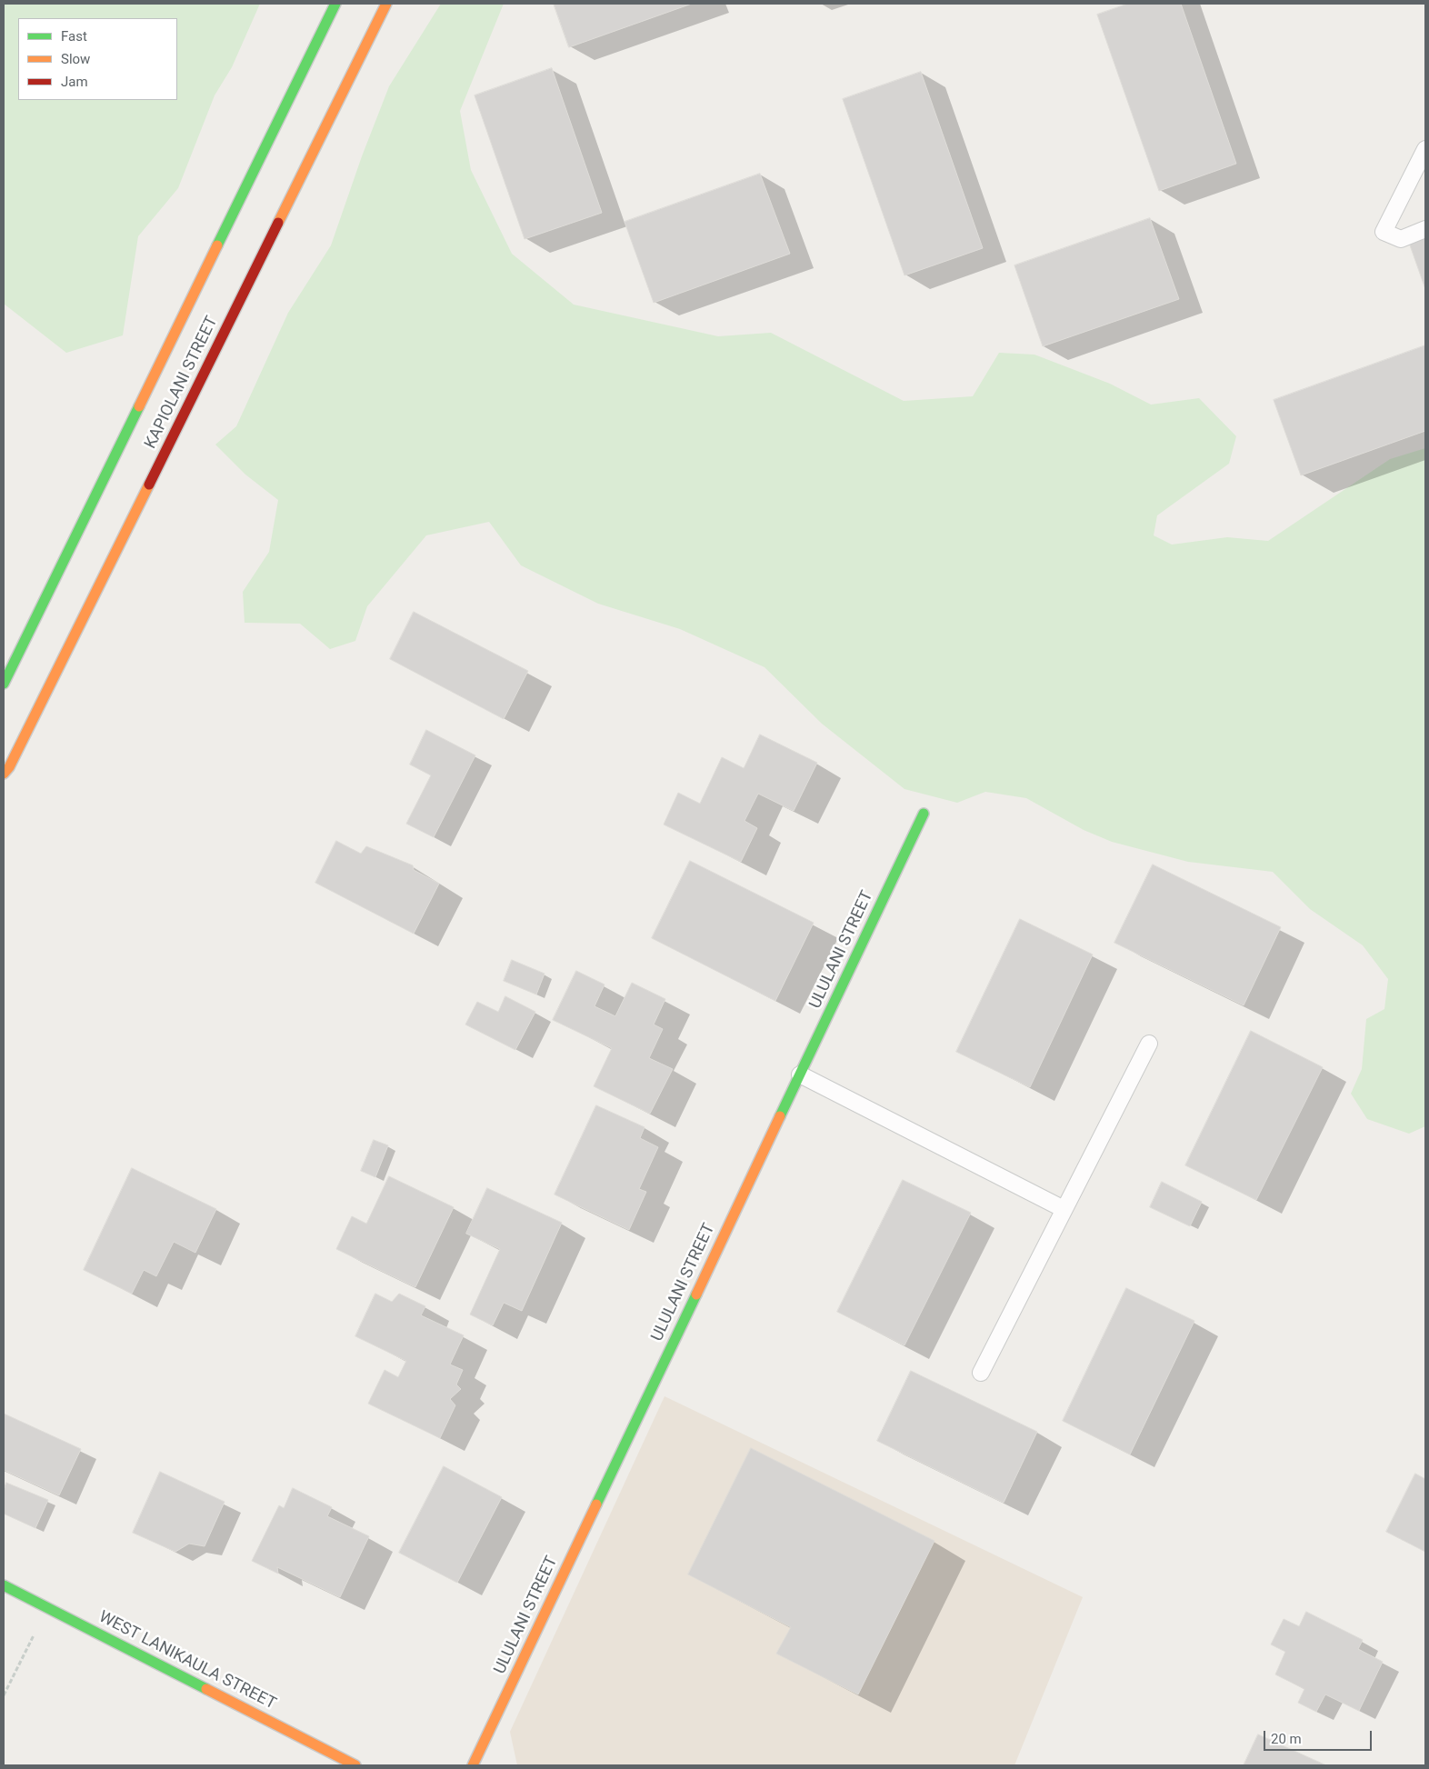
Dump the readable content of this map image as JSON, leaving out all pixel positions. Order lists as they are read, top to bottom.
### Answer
{
  "streets": {
    "street": ["KAPIOLANI STREET", "ULULANI STREET", "WEST LANIKAULA STREET"]
  },
  "legend": ["Fast", "Slow", "Jam"],
  "scale_bar": "20 m"
}
